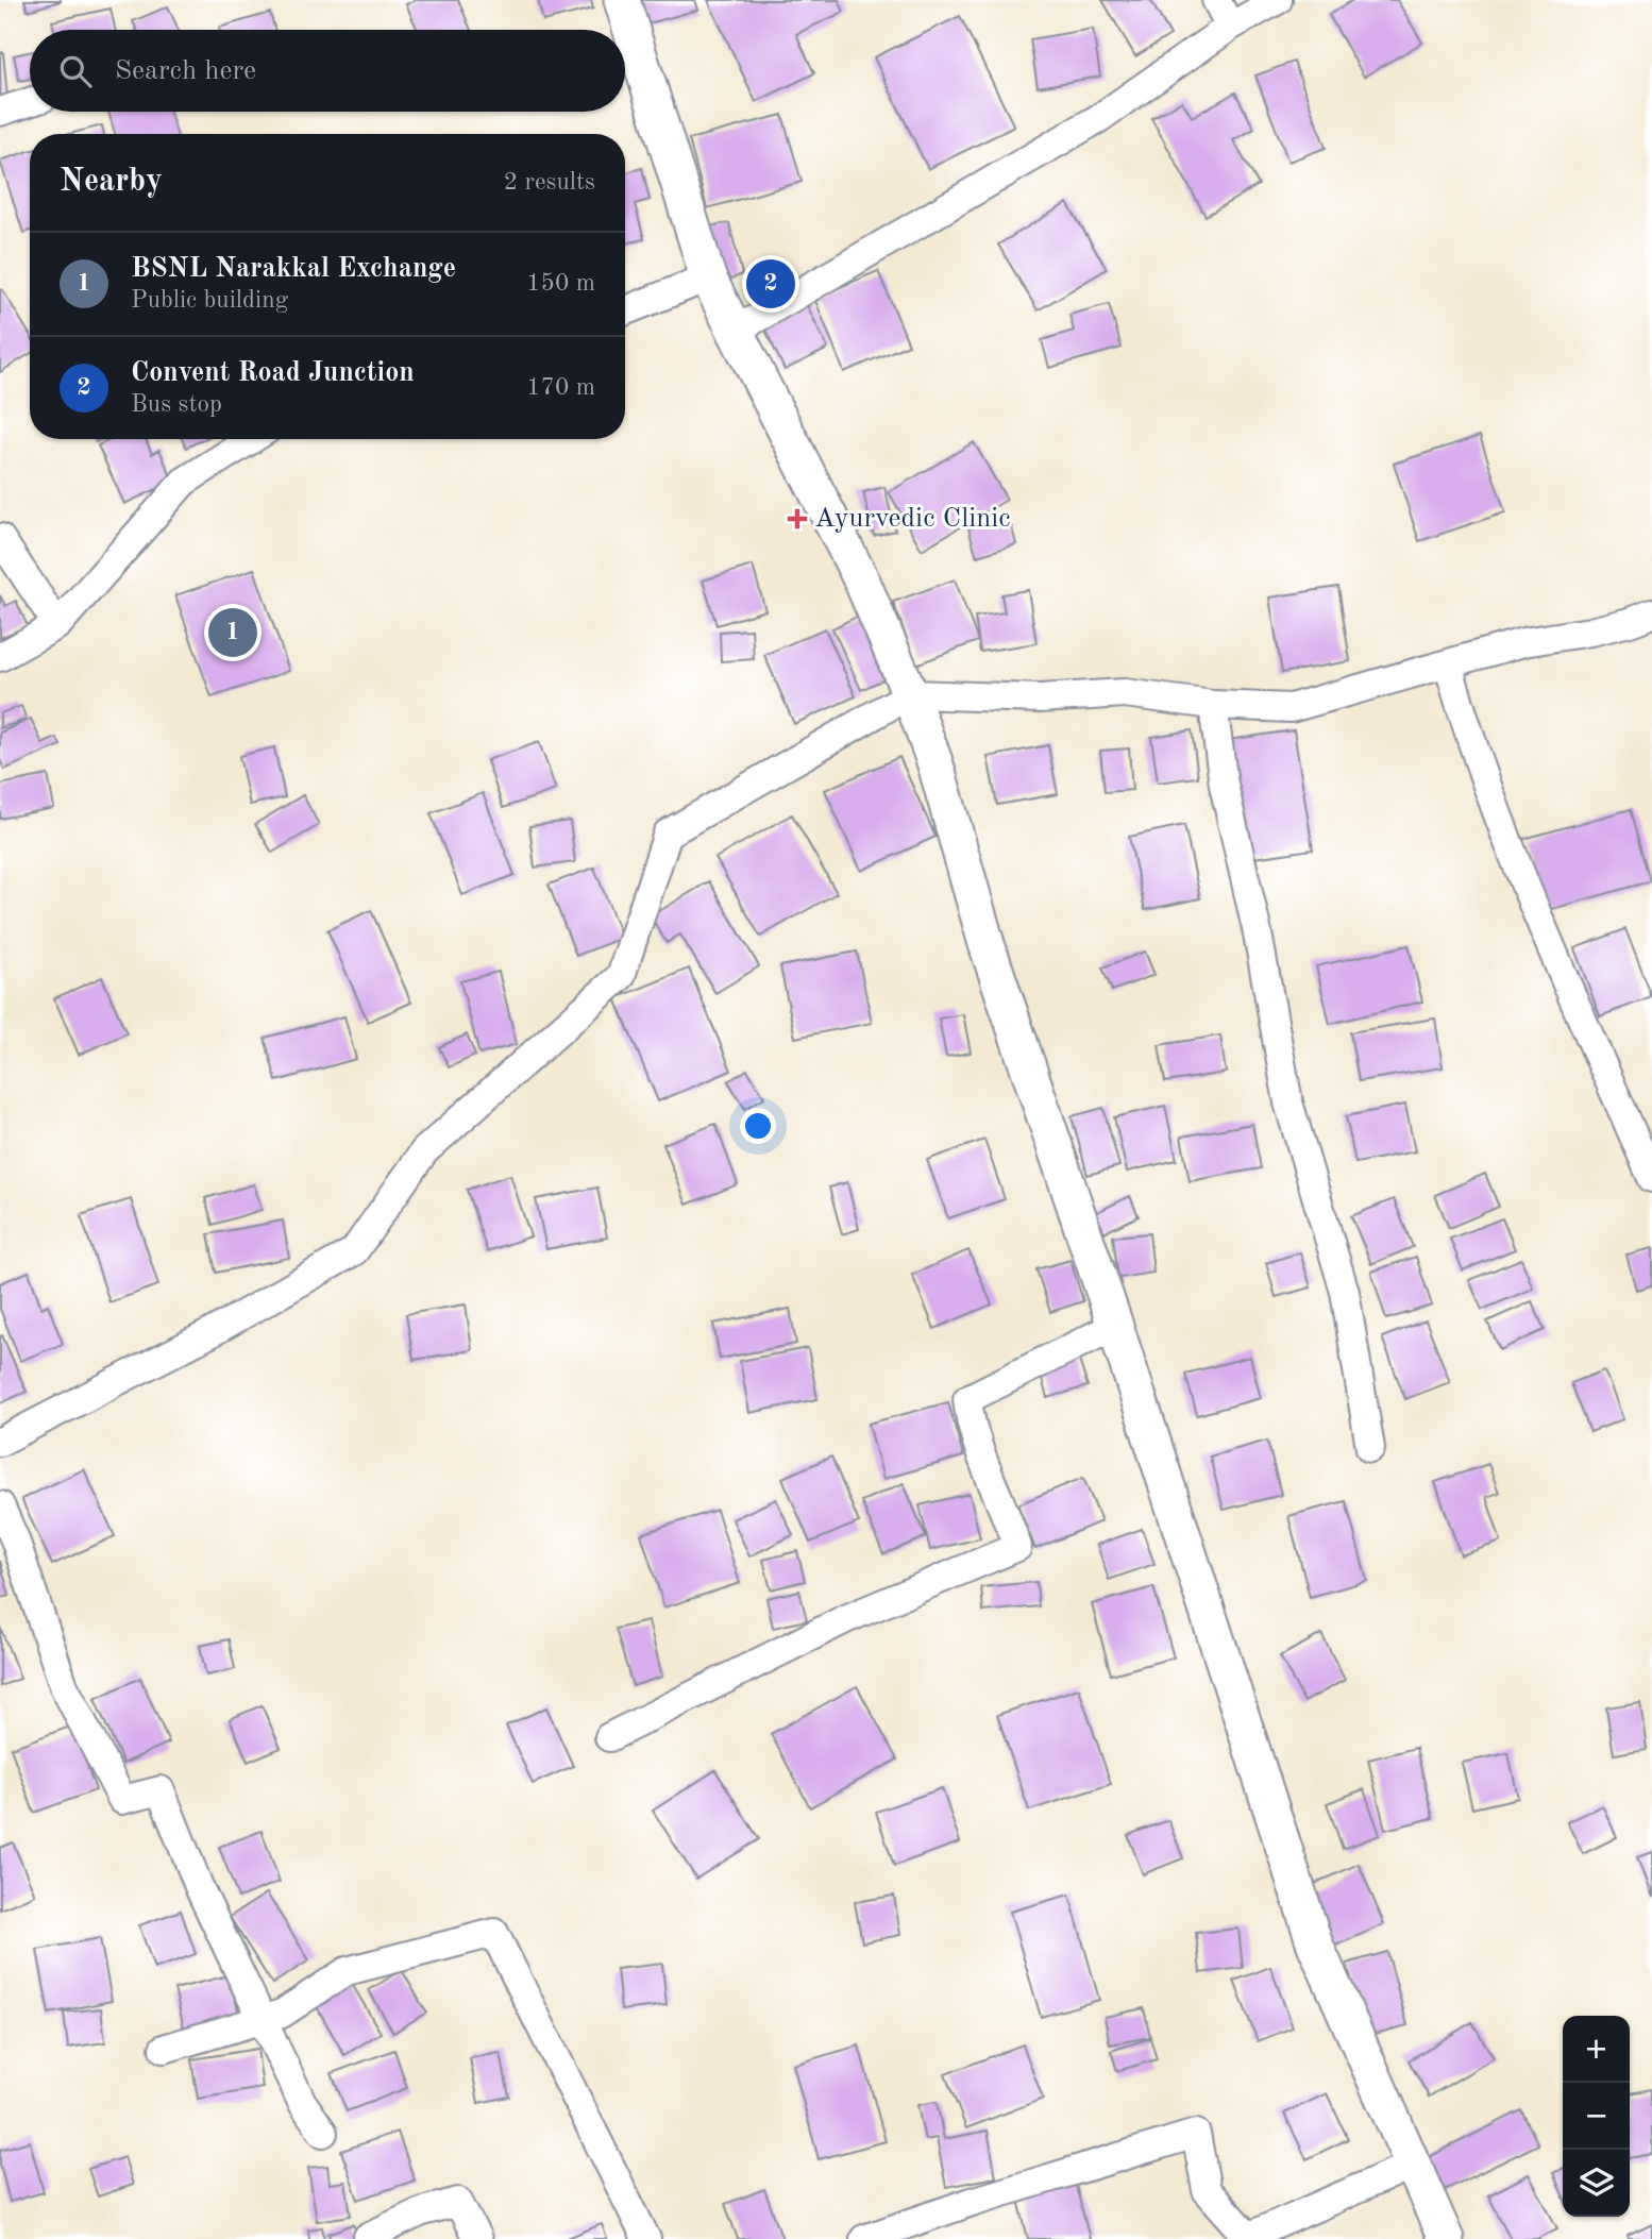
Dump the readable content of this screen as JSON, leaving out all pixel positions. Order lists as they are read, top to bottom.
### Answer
{
  "places": {
    "health": ["Ayurvedic Clinic"]
  },
  "page": {
    "search": "Search here",
    "heading": ["Nearby", "2 results"],
    "list": [
      {
        "mark": "1",
        "name": "BSNL Narakkal Exchange",
        "note": "Public building",
        "value": "150 m"
      },
      {
        "mark": "2",
        "name": "Convent Road Junction",
        "note": "Bus stop",
        "value": "170 m"
      }
    ],
    "pins": ["2", "1"],
    "map_buttons": ["+", "−"]
  }
}
